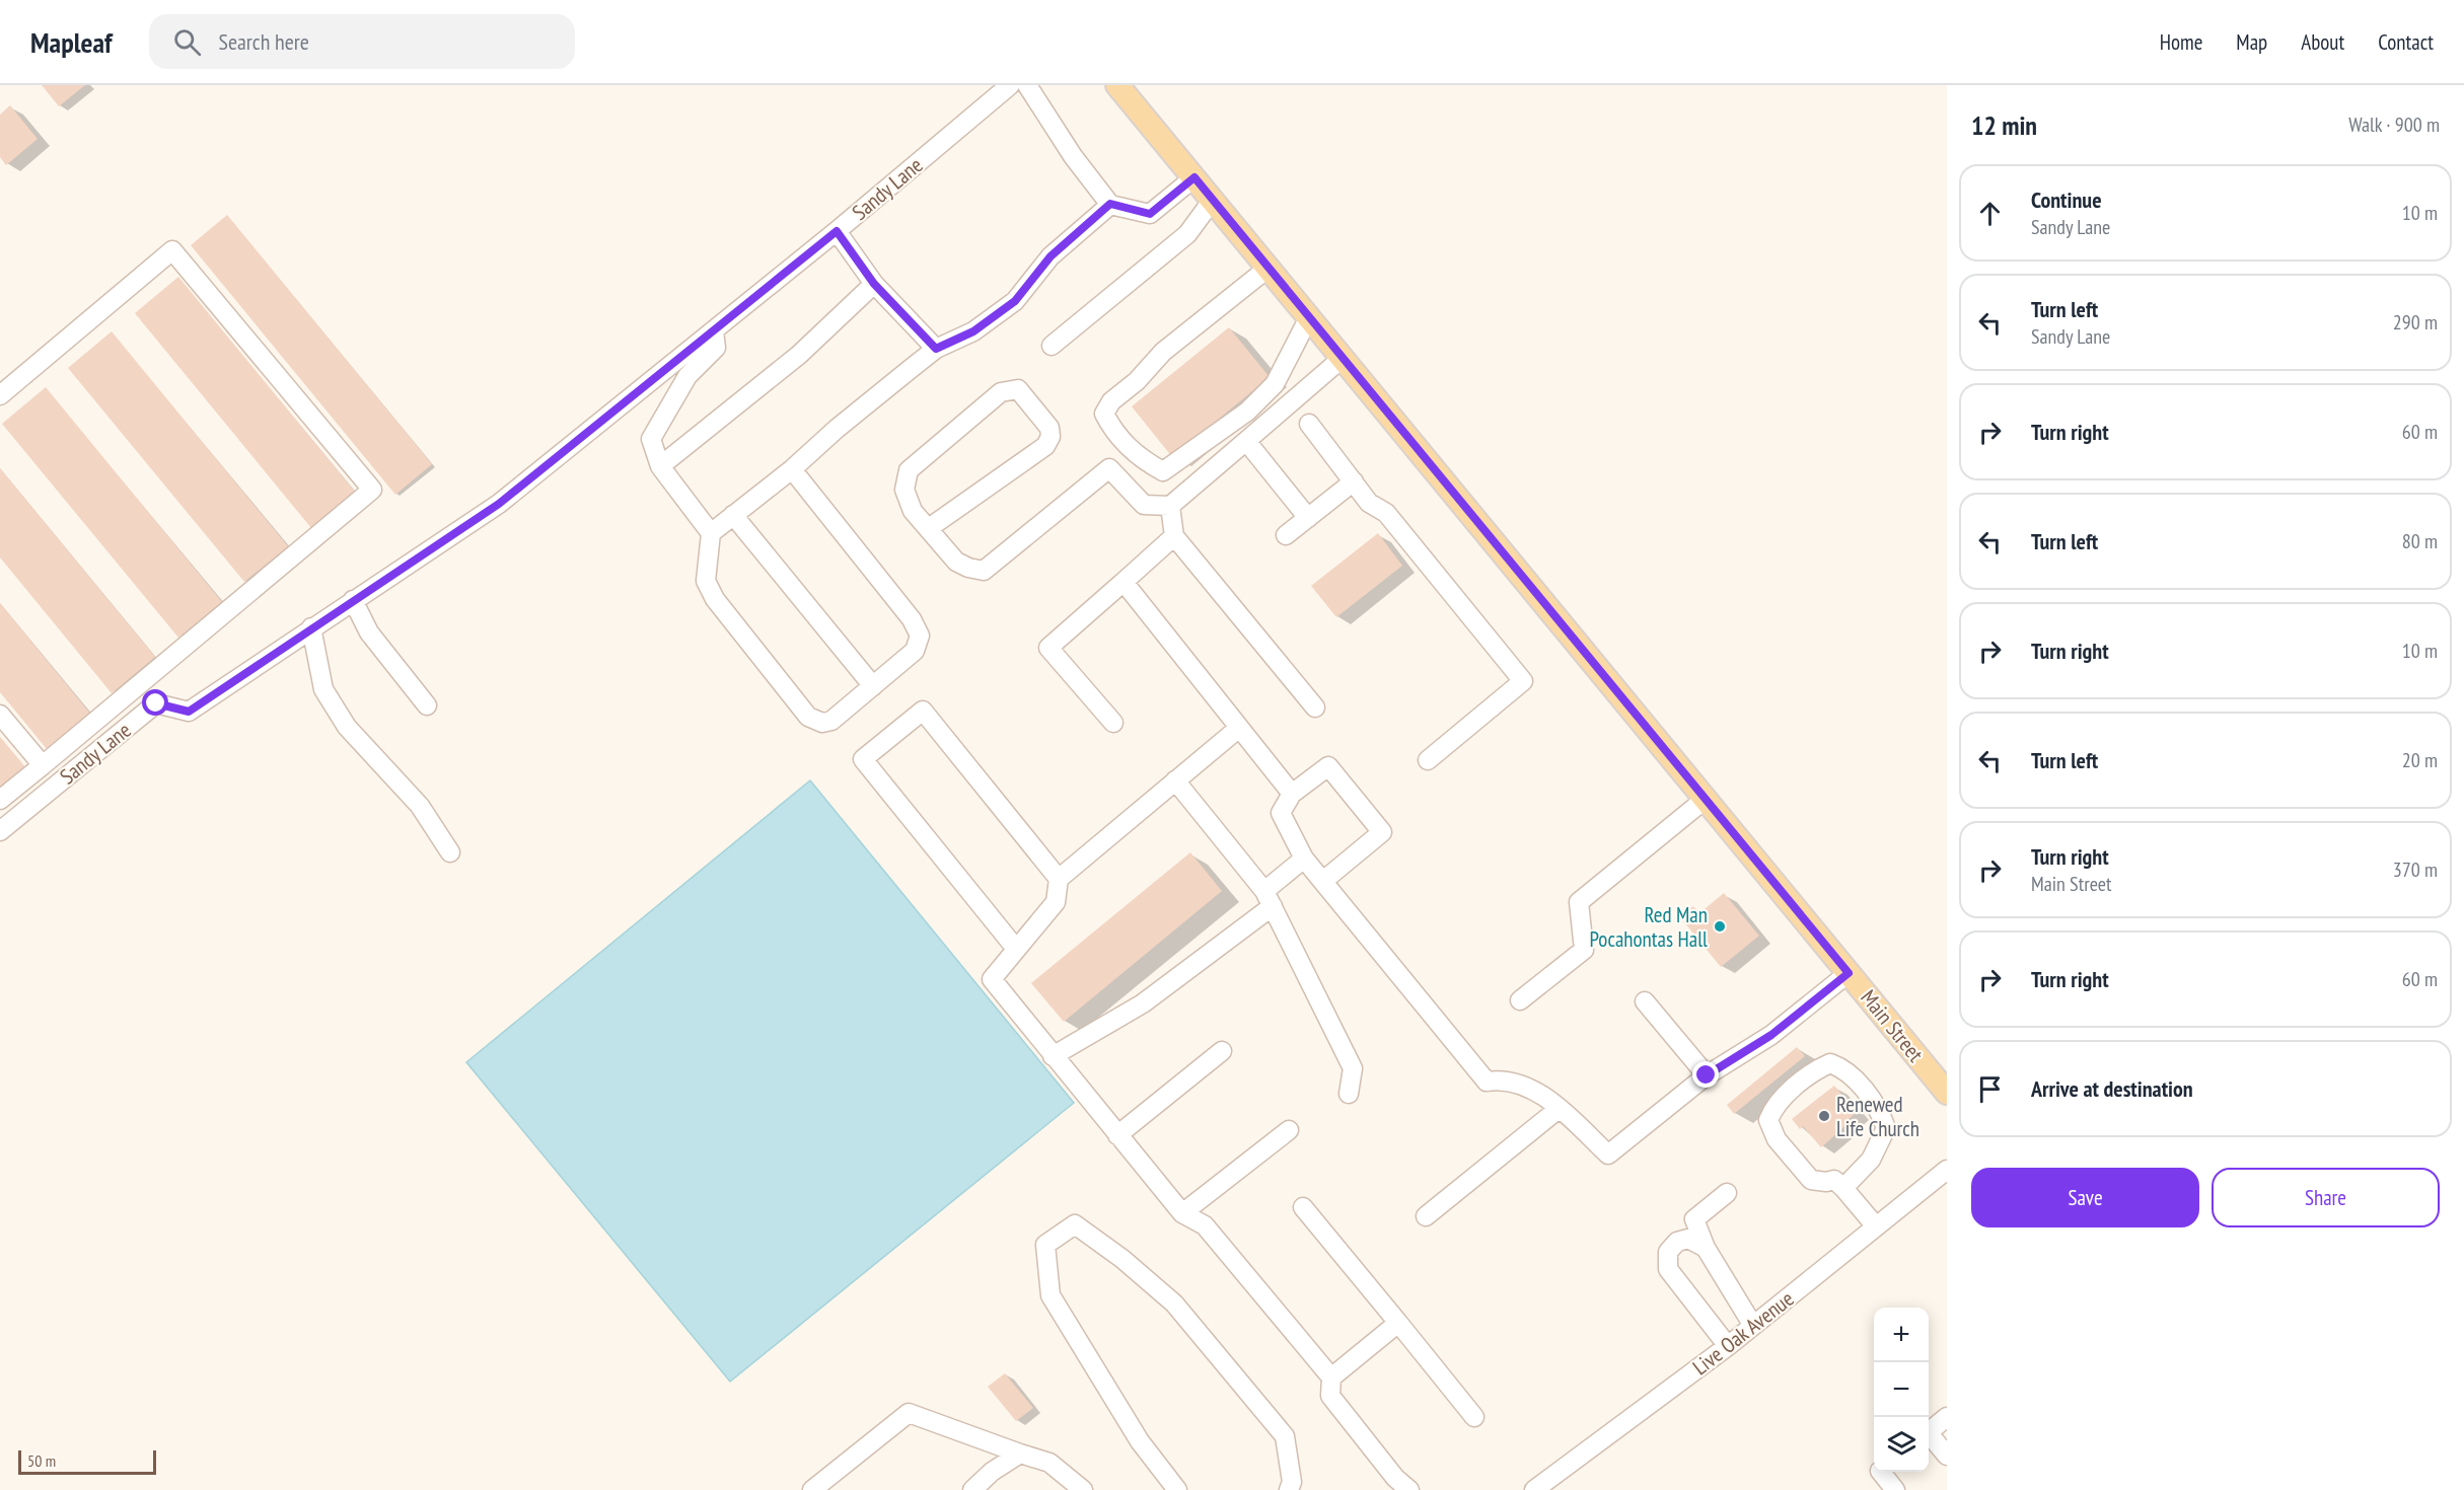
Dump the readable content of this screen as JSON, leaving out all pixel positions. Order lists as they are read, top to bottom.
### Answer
{
  "streets": {
    "main road": ["Main Street"],
    "street": ["Sandy Lane", "Live Oak Avenue"]
  },
  "places": ["Red Man Pocahontas Hall", "Renewed Life Church"],
  "scale_bar": "50 m",
  "page": {
    "header": "Mapleaf",
    "search": "Search here",
    "nav": [
      "Home",
      "Map",
      "About",
      "Contact"
    ],
    "heading": ["12 min", "Walk · 900 m"],
    "list": [
      ["Continue", "Sandy Lane", "10 m"],
      ["Turn left", "Sandy Lane", "290 m"],
      ["Turn right", "60 m"],
      ["Turn left", "80 m"],
      ["Turn right", "10 m"],
      ["Turn left", "20 m"],
      ["Turn right", "Main Street", "370 m"],
      ["Turn right", "60 m"],
      "Arrive at destination"
    ],
    "buttons": ["Save", "Share"],
    "map_buttons": ["+", "−"],
    "scale": "50 m"
  }
}
